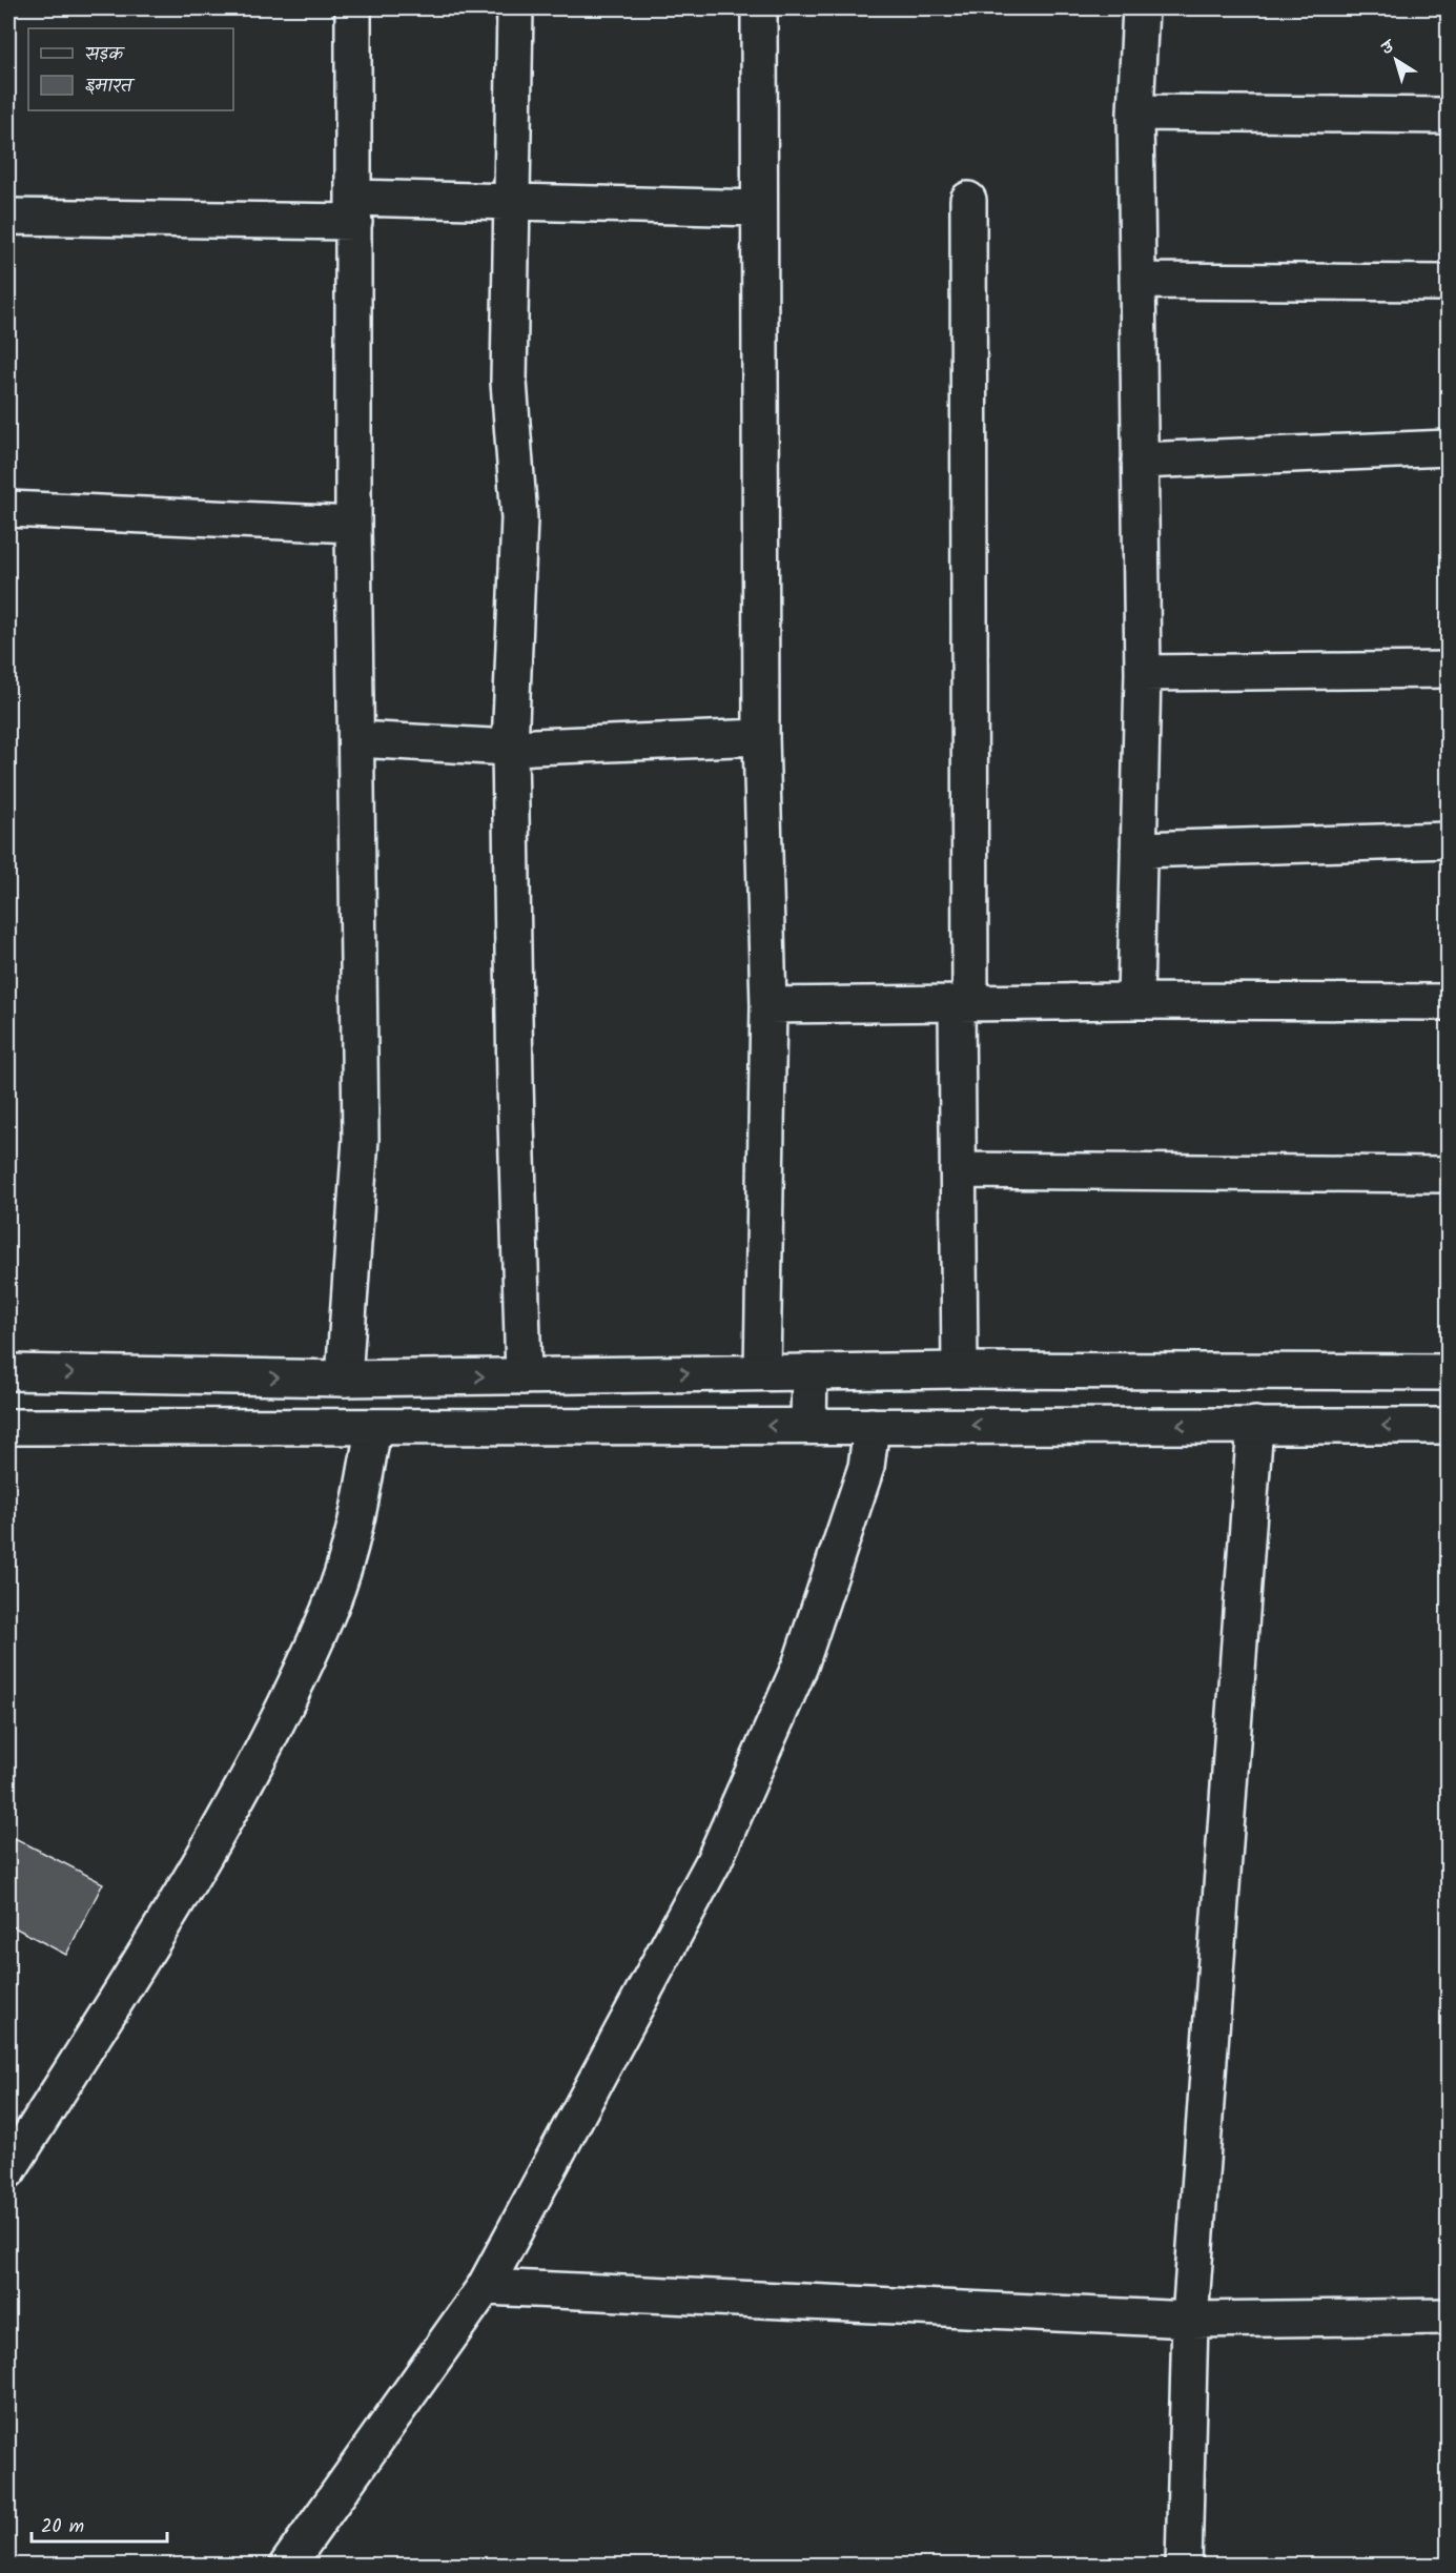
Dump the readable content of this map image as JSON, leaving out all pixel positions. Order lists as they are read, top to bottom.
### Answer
{
  "legend": ["सड़क", "इमारत"],
  "scale_bar": "20 m",
  "north": "top left"
}
